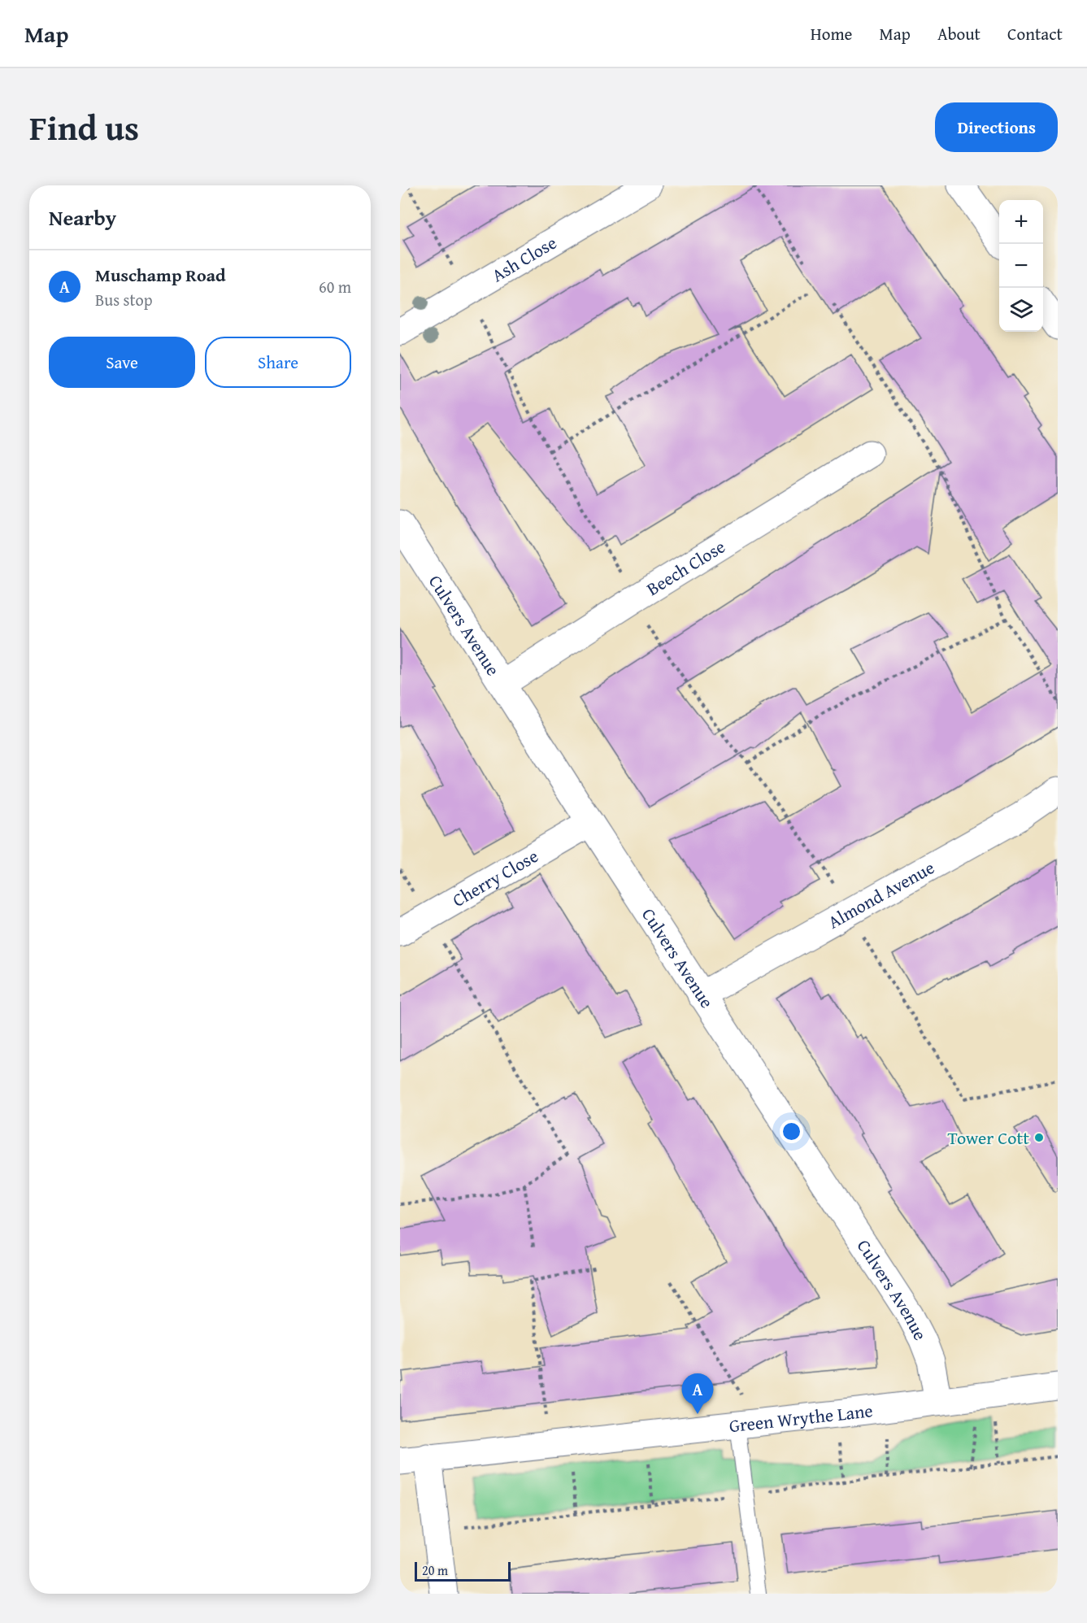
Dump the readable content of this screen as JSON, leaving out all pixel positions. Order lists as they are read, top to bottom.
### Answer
{
  "streets": {
    "street": [
      "Ash Close",
      "Beech Close",
      "Culvers Avenue",
      "Cherry Close",
      "Almond Avenue",
      "Green Wrythe Lane"
    ]
  },
  "crossings": [
    ["Beech Close", "Culvers Avenue"],
    ["Culvers Avenue", "Cherry Close"],
    ["Culvers Avenue", "Almond Avenue"],
    ["Culvers Avenue", "Green Wrythe Lane"]
  ],
  "places": ["Tower Cott"],
  "scale_bar": "20 m",
  "page": {
    "header": "Map",
    "nav": [
      "Home",
      "Map",
      "About",
      "Contact"
    ],
    "title": "Find us",
    "buttons": [
      "Directions",
      ["Save", "Share"]
    ],
    "heading": "Nearby",
    "map_buttons": ["+", "−"],
    "list": [
      {
        "mark": "A",
        "name": "Muschamp Road",
        "note": "Bus stop",
        "value": "60 m"
      }
    ],
    "pins": "A",
    "scale": "20 m"
  }
}
